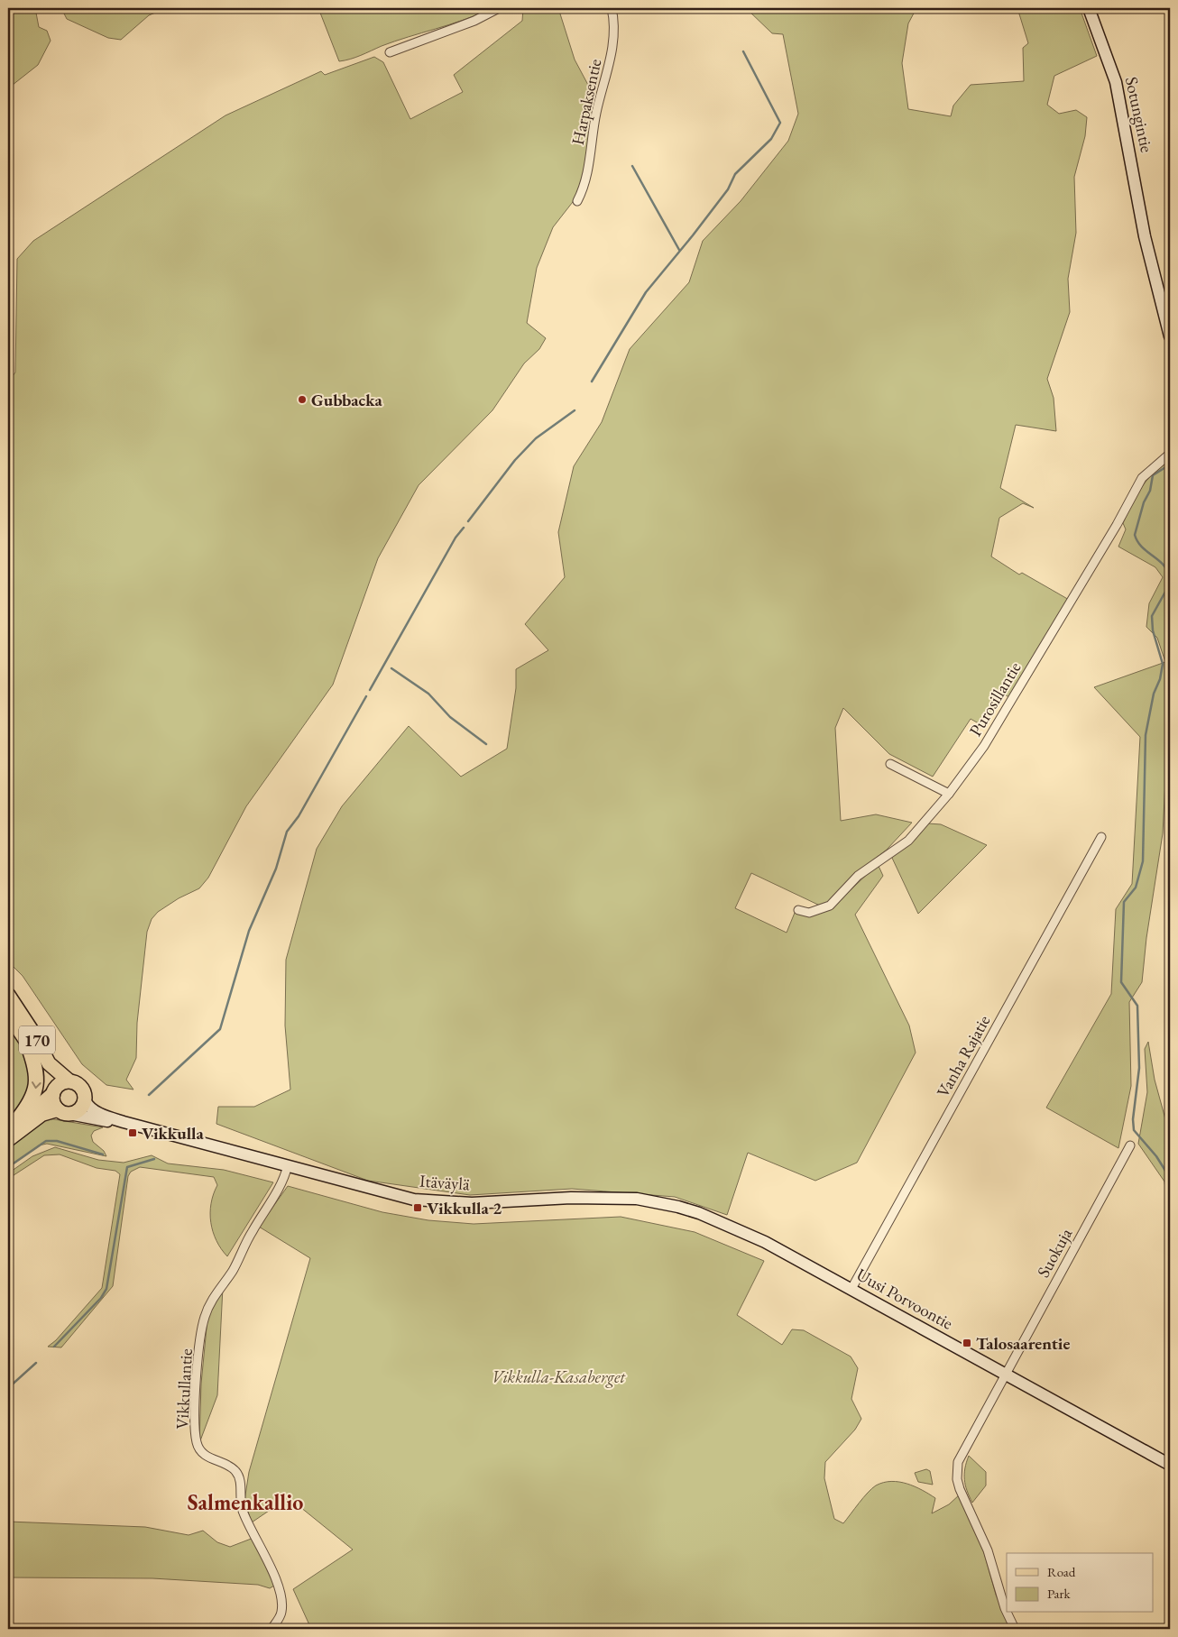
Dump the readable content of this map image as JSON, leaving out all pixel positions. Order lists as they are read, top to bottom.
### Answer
{
  "streets": {
    "main road": [
      "Sotungintie",
      "170",
      "Itäväylä",
      "Uusi Porvoontie"
    ],
    "street": [
      "Harpaksentie",
      "Purosillantie",
      "Vanha Rajatie",
      "Suokuja",
      "Vikkullantie"
    ]
  },
  "crossings": [
    ["170", "Itäväylä"],
    ["Vanha Rajatie", "Uusi Porvoontie"],
    ["Itäväylä", "Uusi Porvoontie"],
    ["Itäväylä", "Vikkullantie"],
    ["Suokuja", "Uusi Porvoontie"]
  ],
  "districts": ["Salmenkallio"],
  "parks": ["Vikkulla-Kasaberget"],
  "places": {
    "other": ["Gubbacka"],
    "transit": ["Vikkulla", "Vikkulla 2", "Talosaarentie"]
  },
  "legend": ["Road", "Park"]
}
